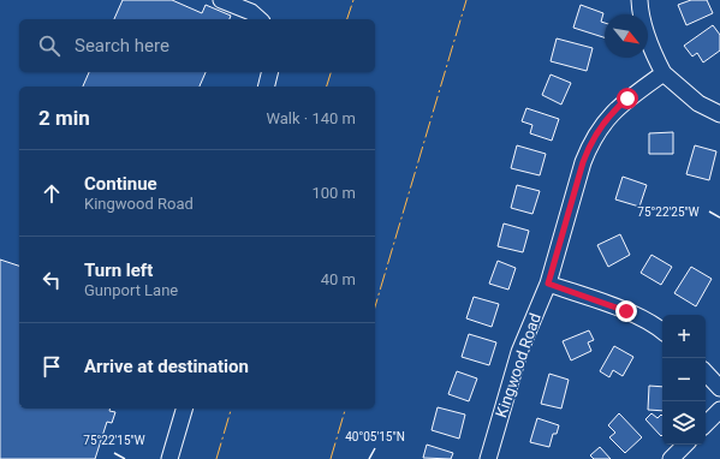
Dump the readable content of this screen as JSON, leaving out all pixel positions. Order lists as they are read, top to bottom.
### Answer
{
  "streets": {
    "street": ["Kingwood Road"]
  },
  "north": "bottom right",
  "page": {
    "search": "Search here",
    "heading": ["2 min", "Walk · 140 m"],
    "list": [
      ["Continue", "Kingwood Road", "100 m"],
      ["Turn left", "Gunport Lane", "40 m"],
      "Arrive at destination"
    ],
    "map_buttons": ["+", "−"]
  },
  "coordinates": ["75°22'25\"W", "40°05'15\"N", "75°22'15\"W"]
}
